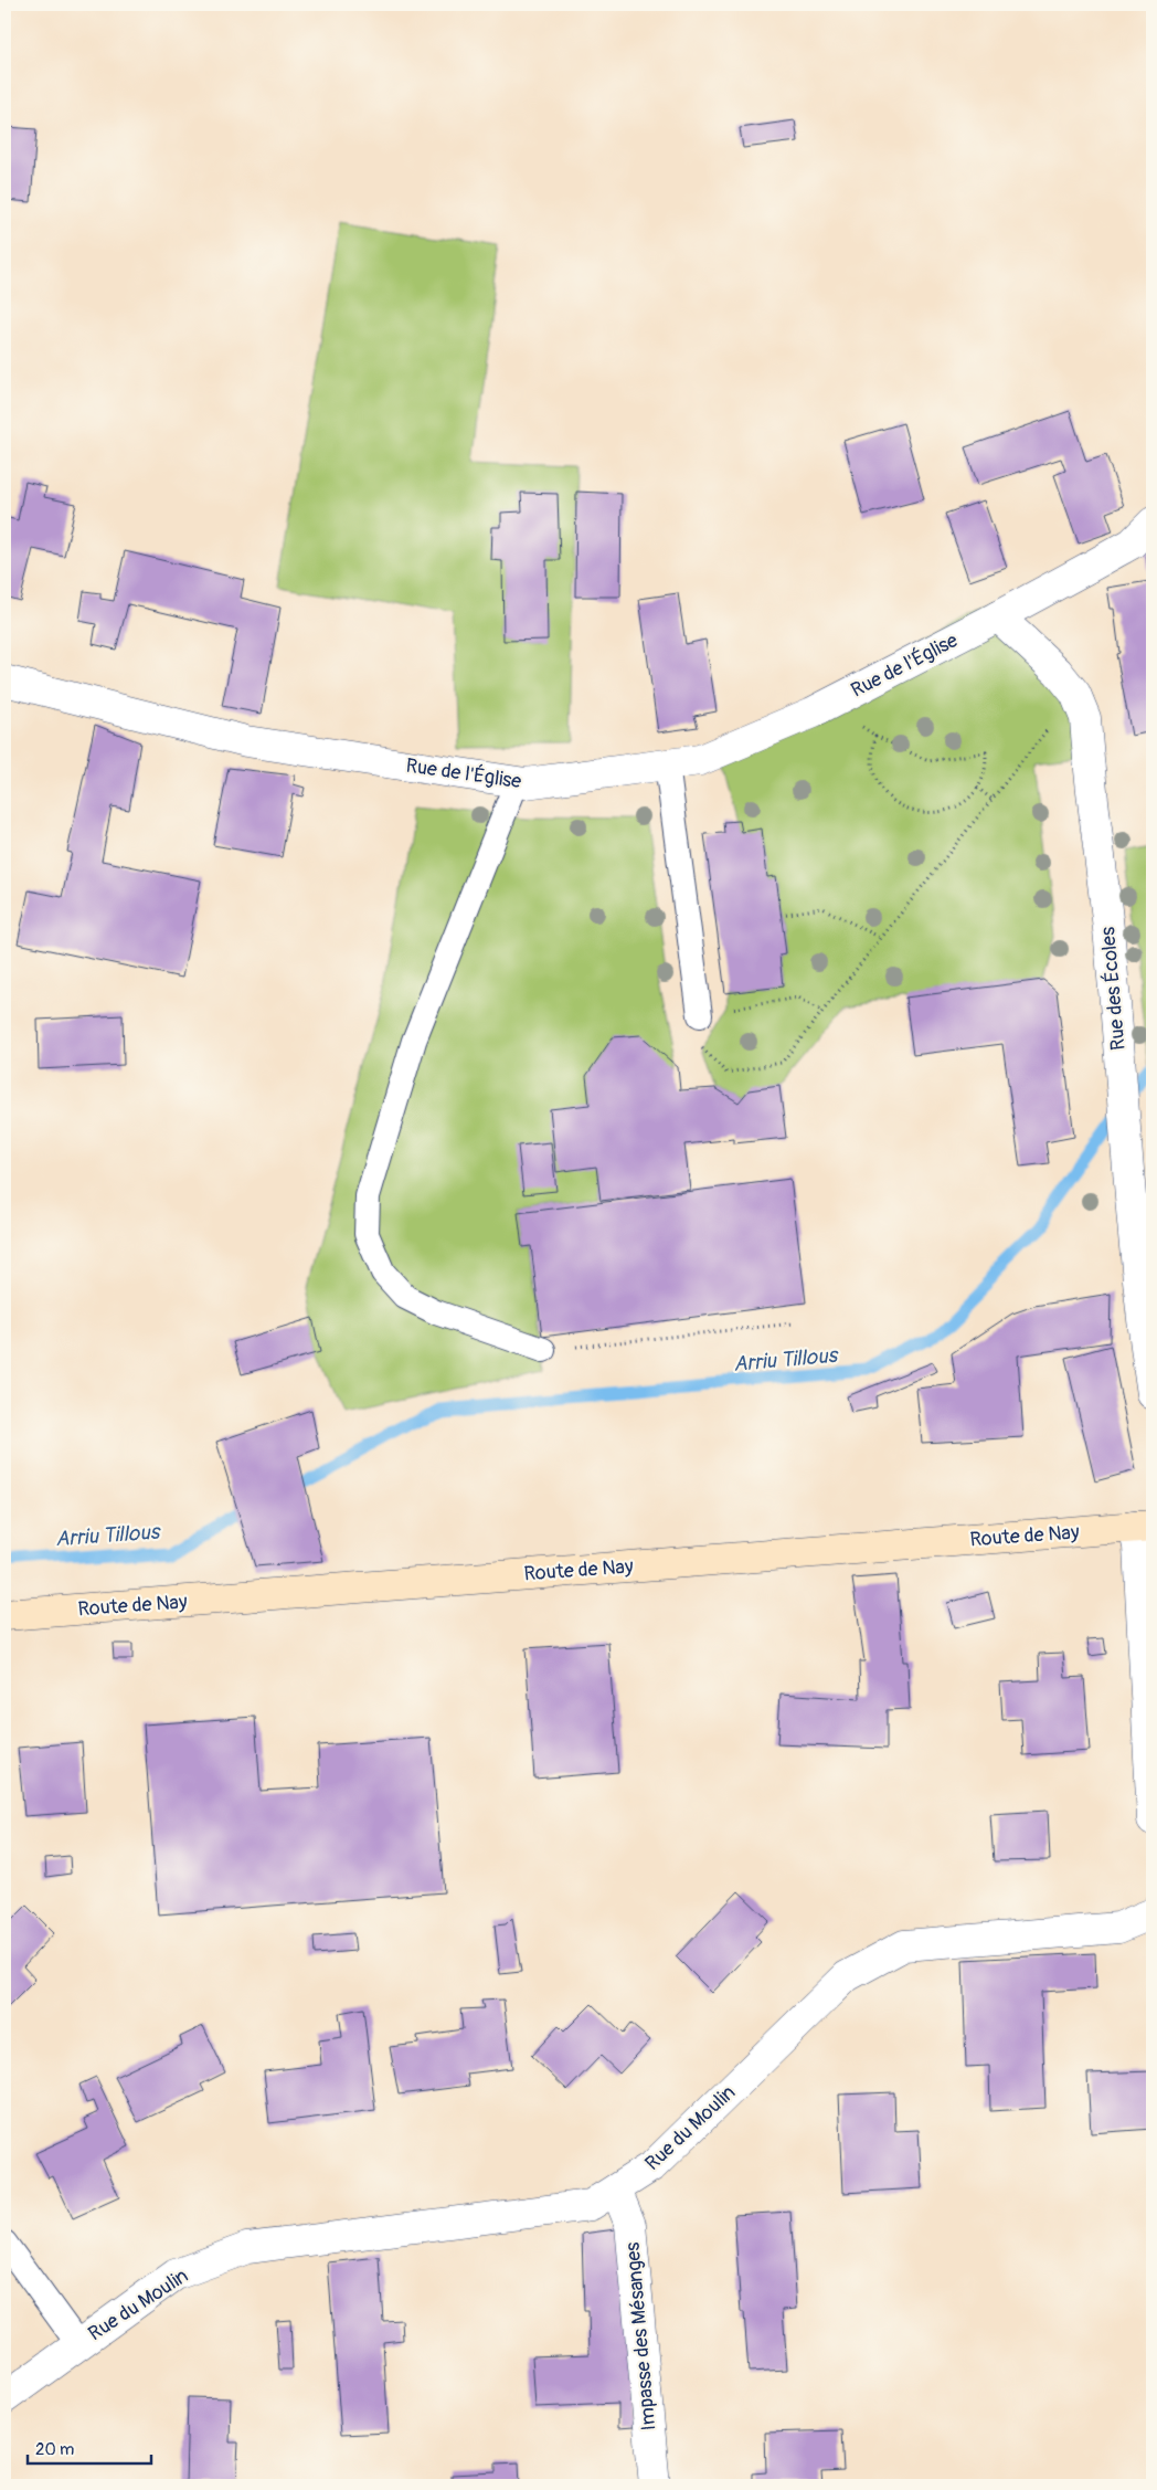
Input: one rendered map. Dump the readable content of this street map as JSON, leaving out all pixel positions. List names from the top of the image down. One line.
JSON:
{"streets":{"main road":["Route de Nay"],"street":["Rue de l'Église","Rue des Écoles","Rue du Moulin","Impasse des Mésanges"]},"crossings":[["Rue de l'Église","Rue des Écoles"],["Rue du Moulin","Impasse des Mésanges"]],"water":["Arriu Tillous"],"scale_bar":"20 m"}
